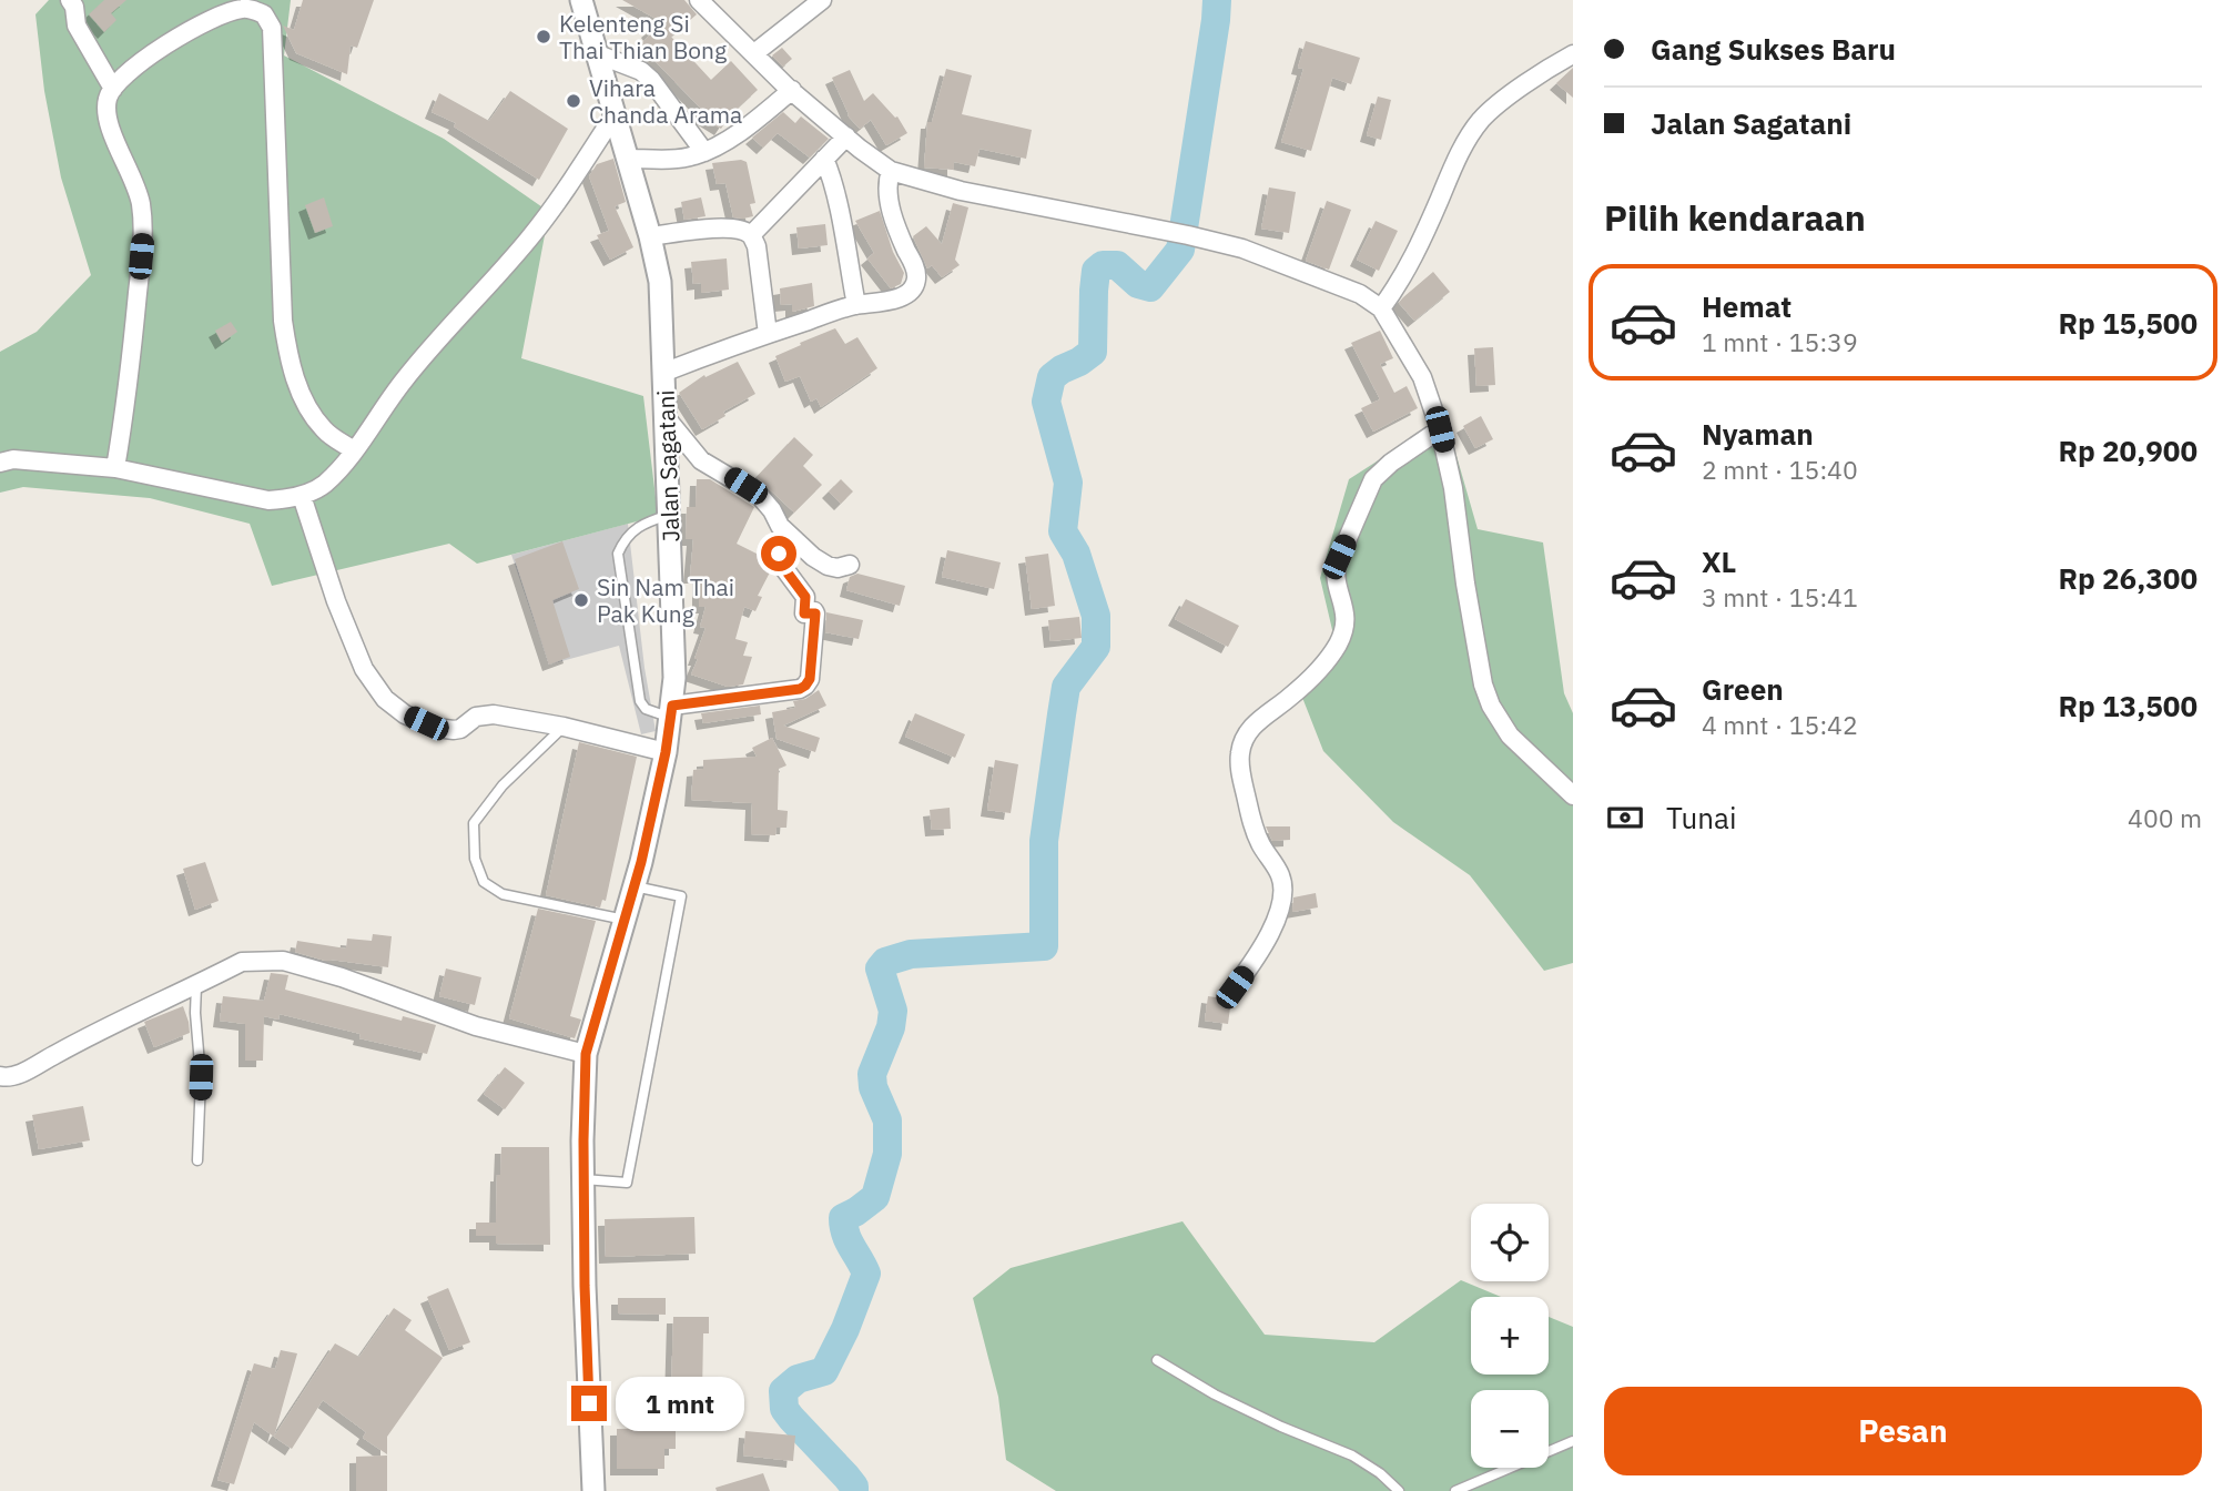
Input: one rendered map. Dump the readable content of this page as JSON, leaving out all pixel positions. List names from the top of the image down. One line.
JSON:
{"streets":{"street":["Jalan Sagatani"]},"places":["Kelenteng Si Thai Thian Bong","Vihara Chanda Arama","Sin Nam Thai Pak Kung"],"page":{"banner":["Gang Sukses Baru","Jalan Sagatani"],"heading":"Pilih kendaraan","list":[{"name":"Hemat","note":"1 mnt · 15:39","value":"Rp 15,500"},{"name":"Nyaman","note":"2 mnt · 15:40","value":"Rp 20,900"},{"name":"XL","note":"3 mnt · 15:41","value":"Rp 26,300"},{"name":"Green","note":"4 mnt · 15:42","value":"Rp 13,500"}],"pay":["Tunai","400 m"],"map_buttons":["+","−"],"buttons":"Pesan","bubble":"1 mnt"}}
